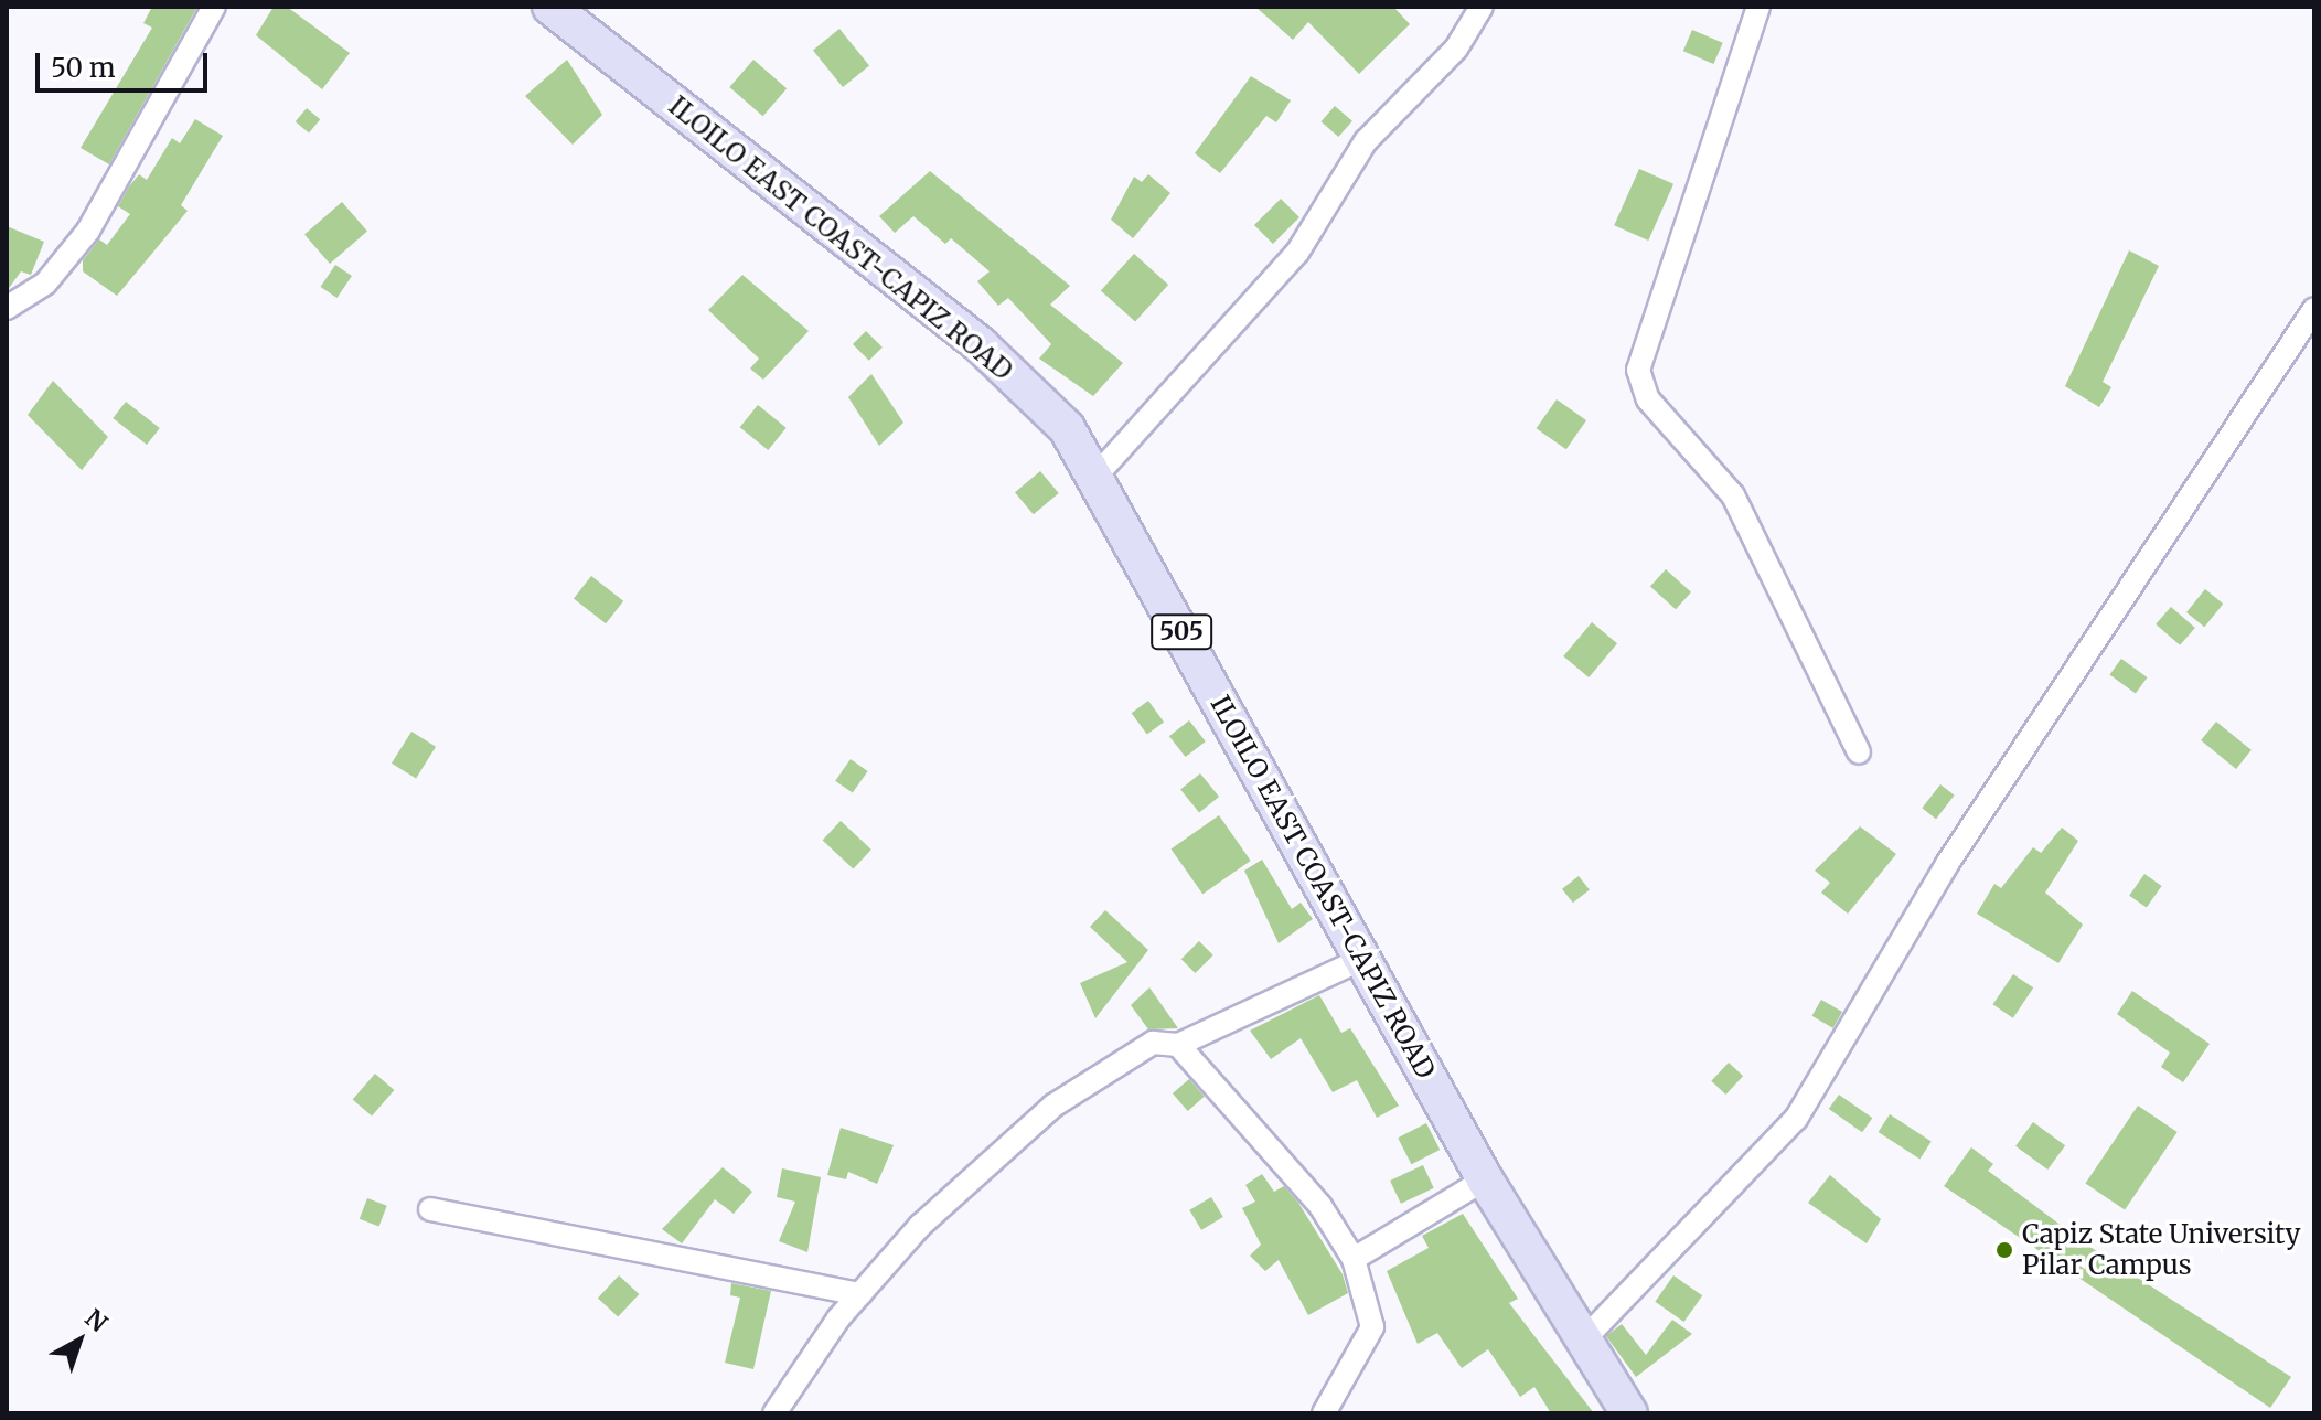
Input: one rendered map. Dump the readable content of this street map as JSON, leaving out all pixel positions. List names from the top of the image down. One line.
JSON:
{"streets":{"main road":["ILOILO EAST COAST-CAPIZ ROAD","505"]},"places":["Capiz State University Pilar Campus"],"scale_bar":"50 m","north":"top right"}
